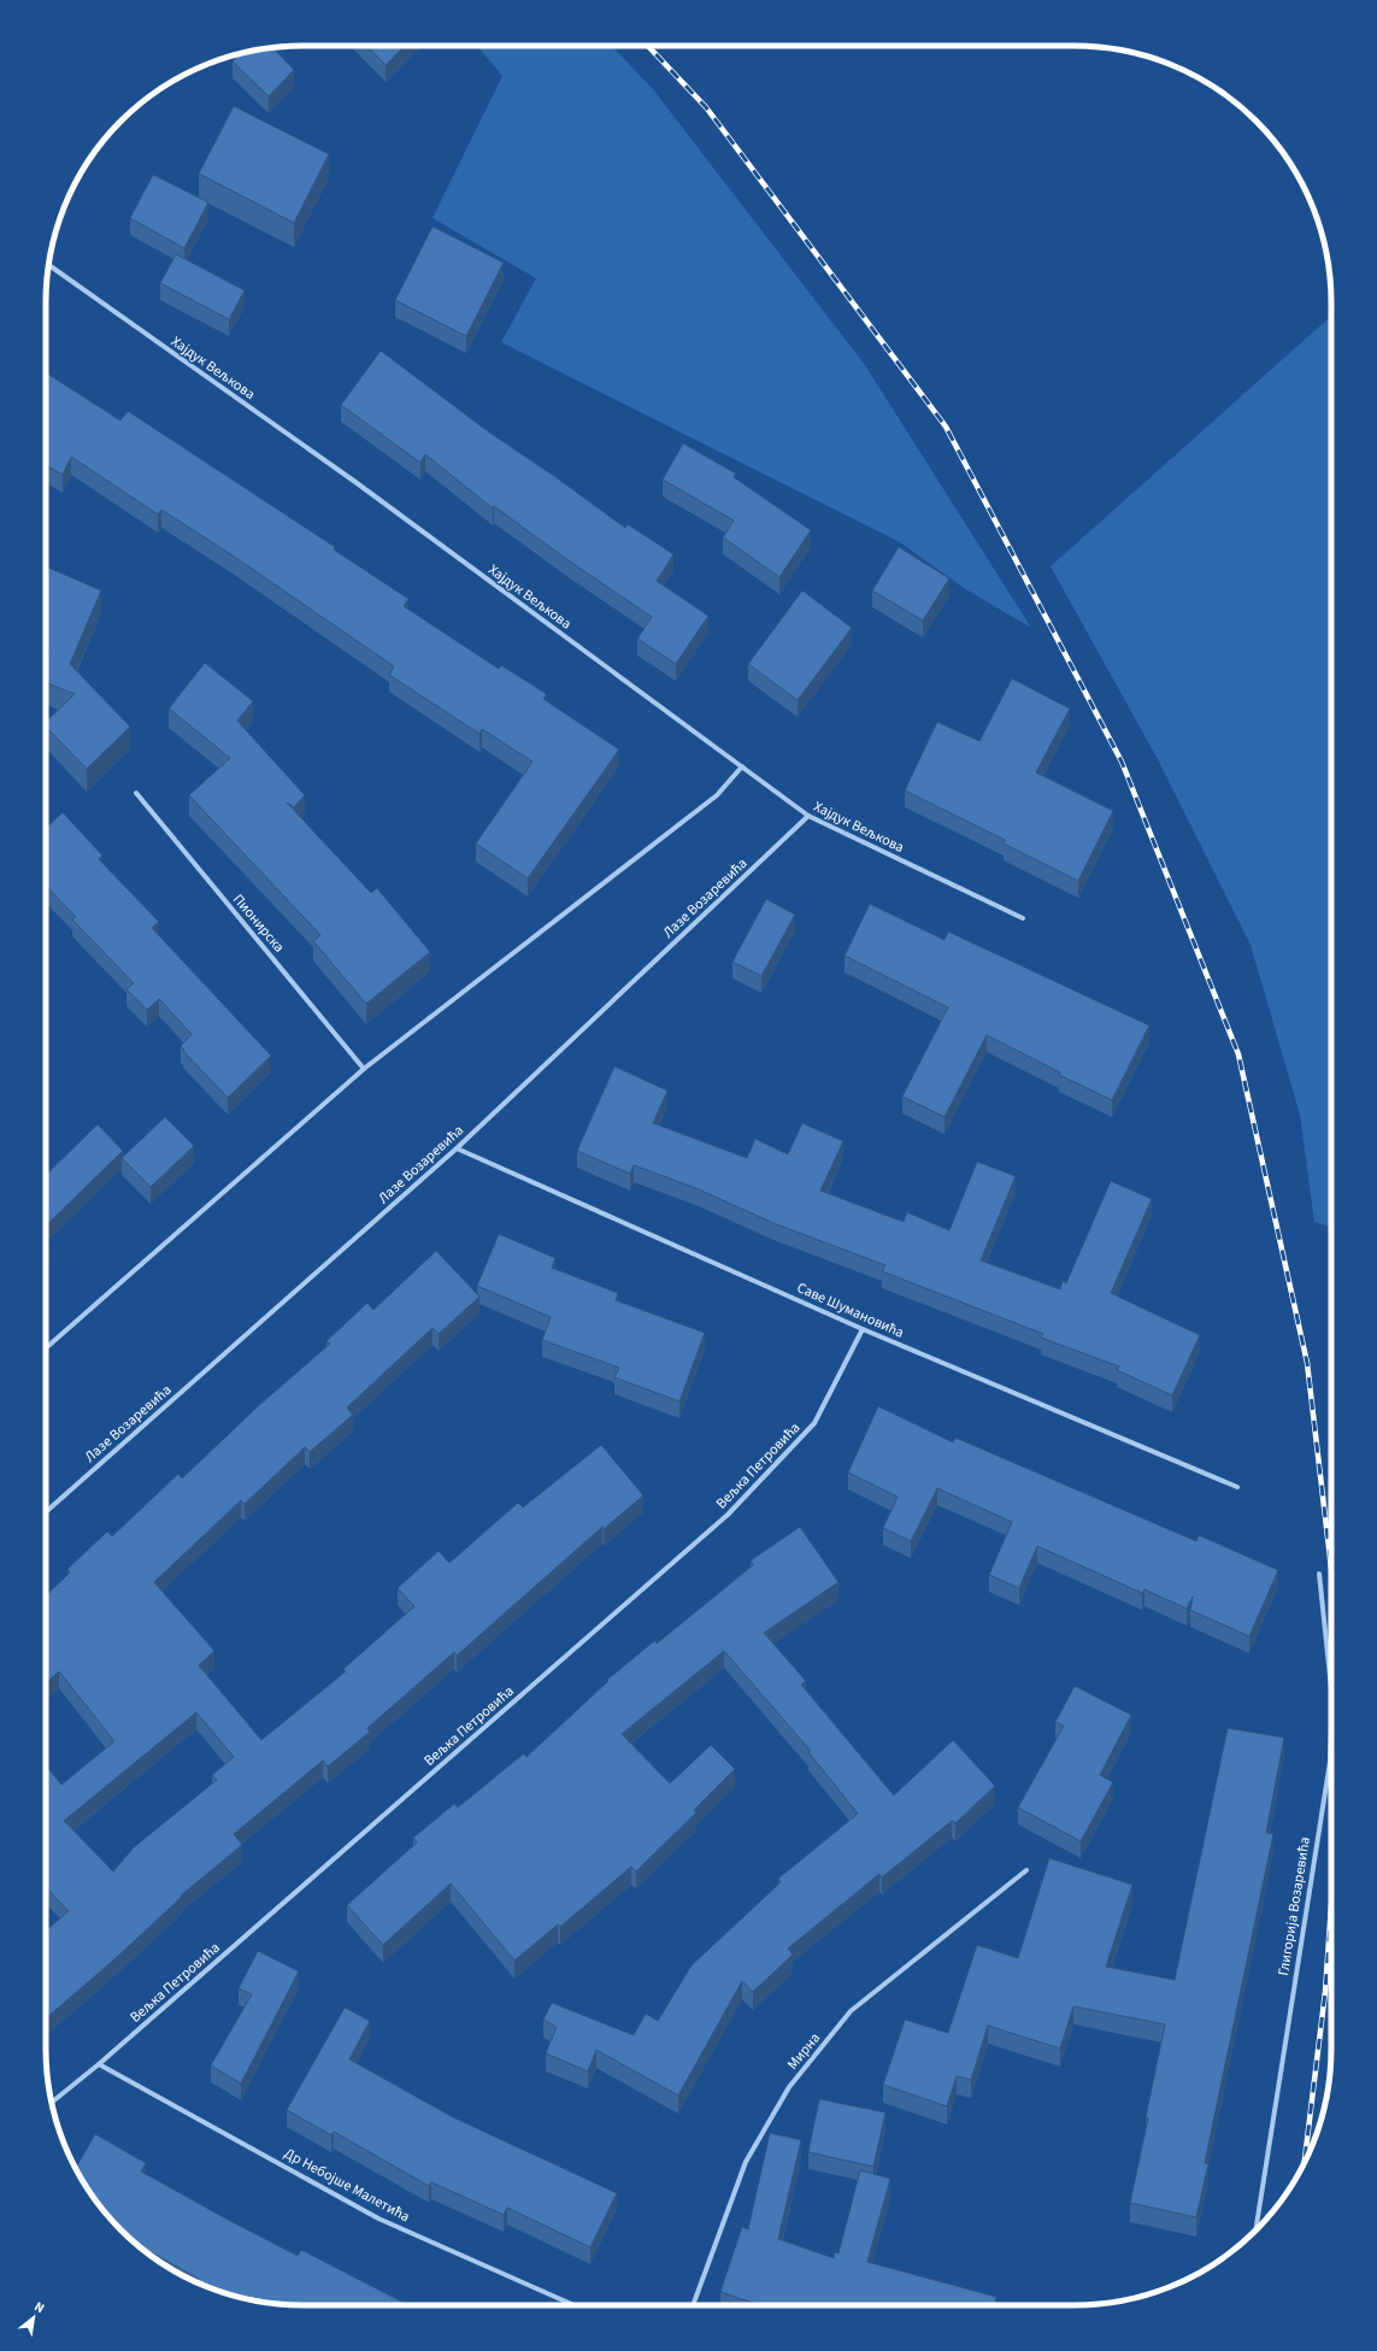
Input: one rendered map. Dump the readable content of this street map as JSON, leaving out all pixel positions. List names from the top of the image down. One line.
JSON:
{"streets":{"street":["Хајдук Вељкова","Лазе Возаревића","Пионирска","Саве Шумановића","Вељка Петровића","Глигорија Возаревића","Мирна","Др Небојше Малетића"]},"crossings":[["Хајдук Вељкова","Лазе Возаревића"],["Лазе Возаревића","Саве Шумановића"],["Саве Шумановића","Вељка Петровића"],["Вељка Петровића","Др Небојше Малетића"]],"north":"top right"}
